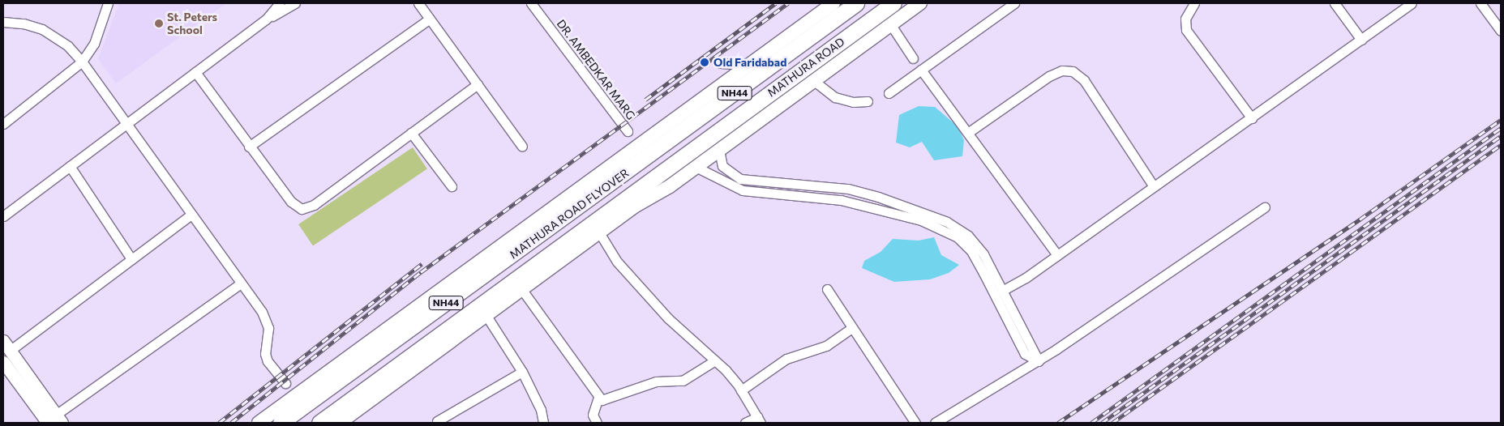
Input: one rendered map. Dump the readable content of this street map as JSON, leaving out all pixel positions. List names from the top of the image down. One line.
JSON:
{"streets":{"highway":["MATHURA ROAD","NH44","MATHURA ROAD FLYOVER"],"street":["DR. AMBEDKAR MARG"]},"crossings":[["MATHURA ROAD","MATHURA ROAD FLYOVER"]],"places":["St. Peters School","Old Faridabad"]}
